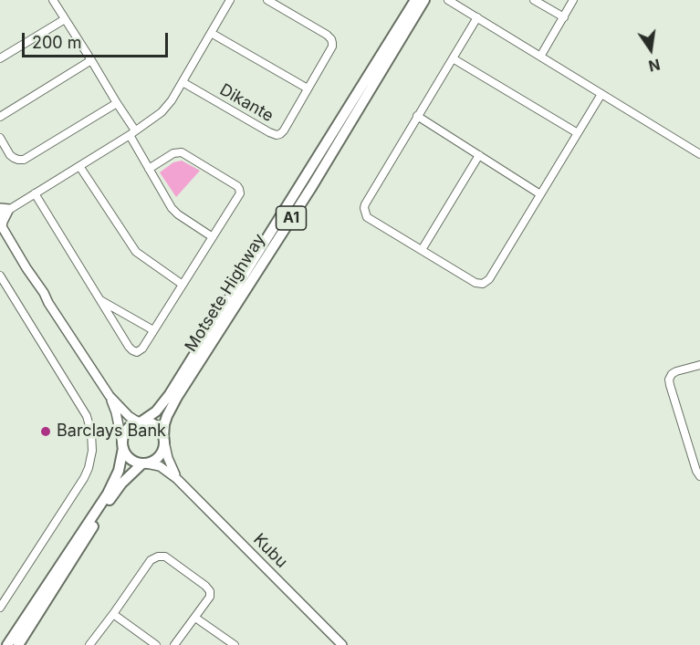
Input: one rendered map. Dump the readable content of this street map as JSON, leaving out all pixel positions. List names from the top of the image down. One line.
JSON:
{"streets":{"highway":["A1","Motsete Highway"],"main road":["Kubu"],"street":["Dikante"]},"crossings":[["A1","Motsete Highway"],["A1","Kubu"],["Motsete Highway","Kubu"]],"places":["Barclays Bank"],"scale_bar":"200 m","north":"bottom"}
